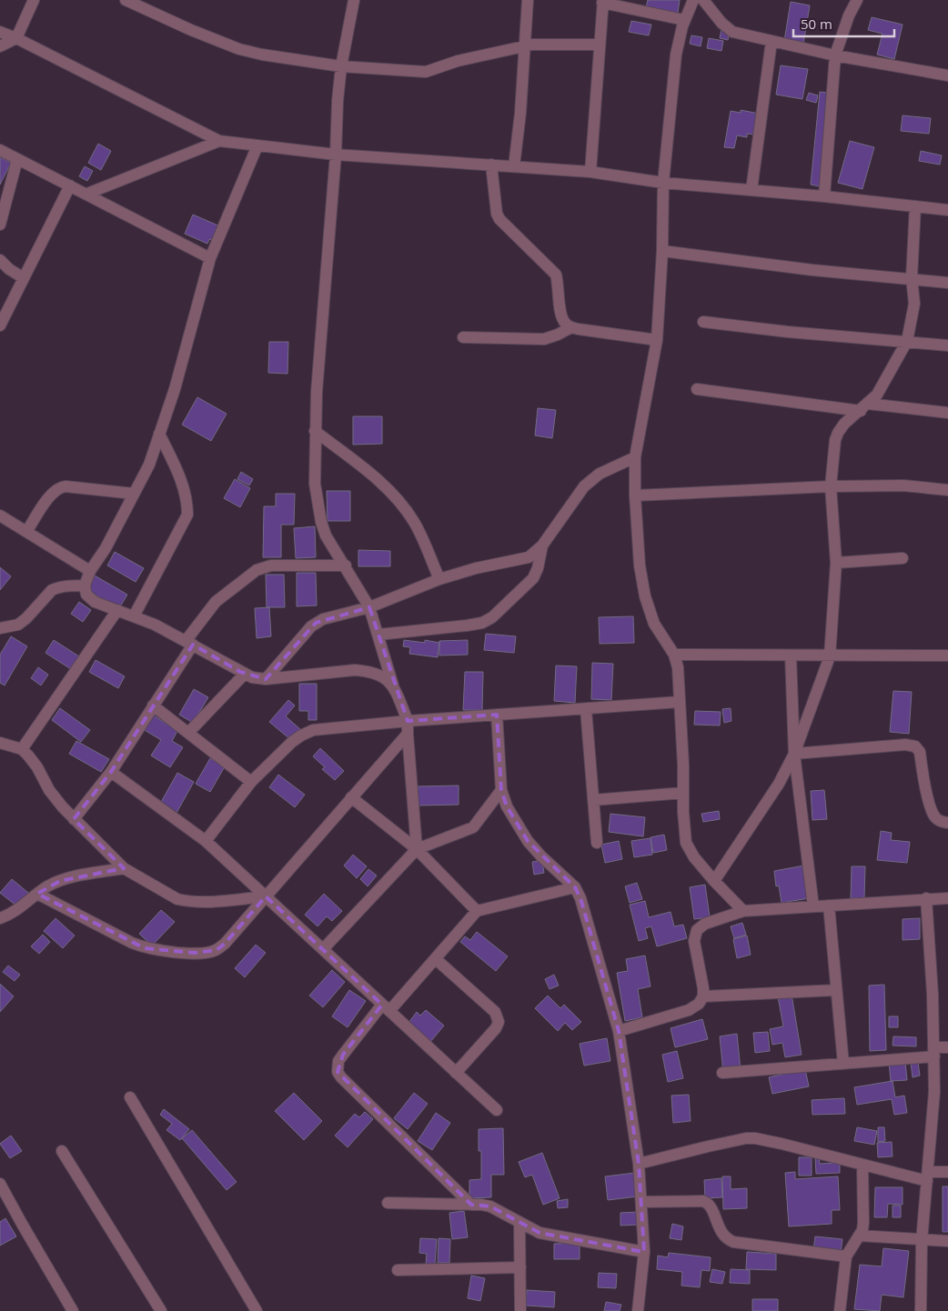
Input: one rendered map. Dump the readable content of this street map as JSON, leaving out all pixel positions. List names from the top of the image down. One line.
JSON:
{"scale_bar":"50 m"}
